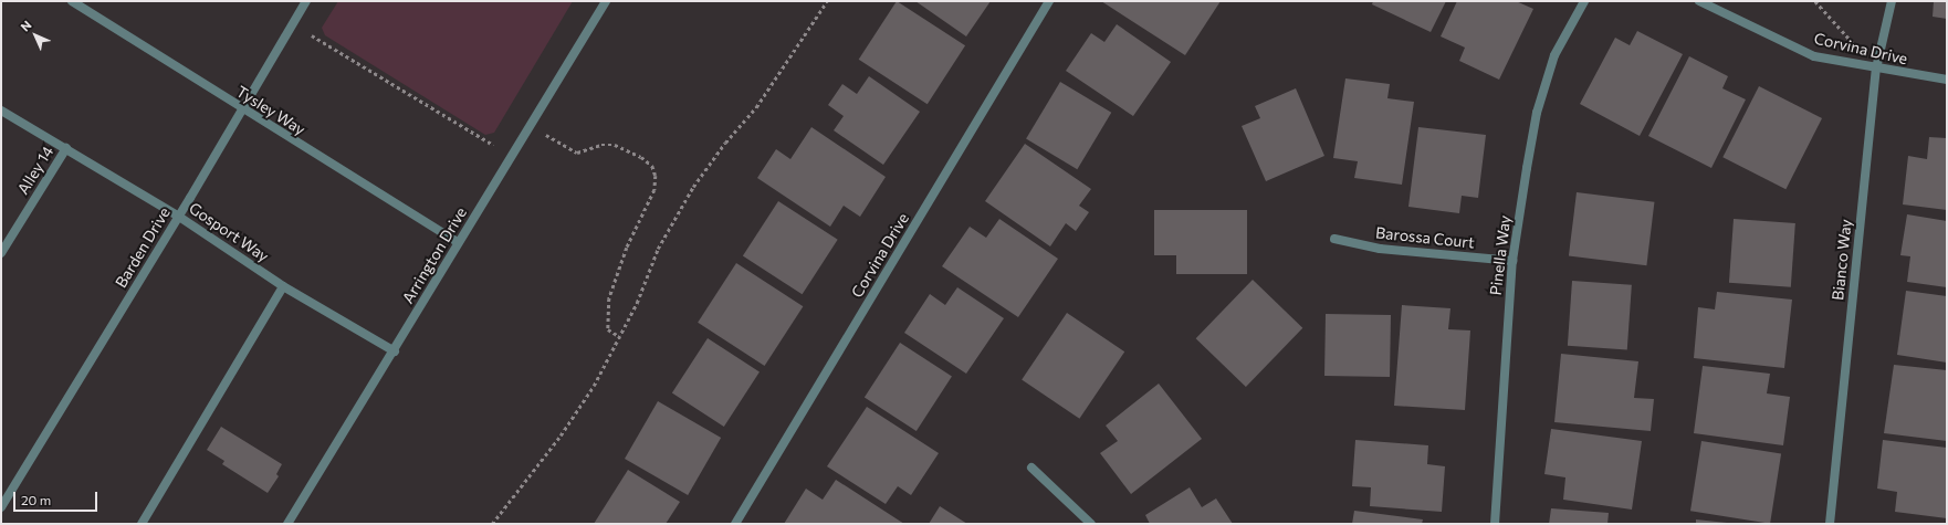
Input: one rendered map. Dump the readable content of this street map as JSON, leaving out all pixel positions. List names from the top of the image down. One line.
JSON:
{"streets":{"street":["Corvina Drive","Tysley Way","Alley 14","Gosport Way","Barossa Court","Barden Drive","Arrington Drive","Pinella Way","Bianco Way"]},"crossings":[["Corvina Drive","Bianco Way"],["Tysley Way","Barden Drive"],["Tysley Way","Arrington Drive"],["Alley 14","Gosport Way"],["Gosport Way","Barden Drive"],["Gosport Way","Arrington Drive"],["Barossa Court","Pinella Way"]],"scale_bar":"20 m","north":"top left"}
